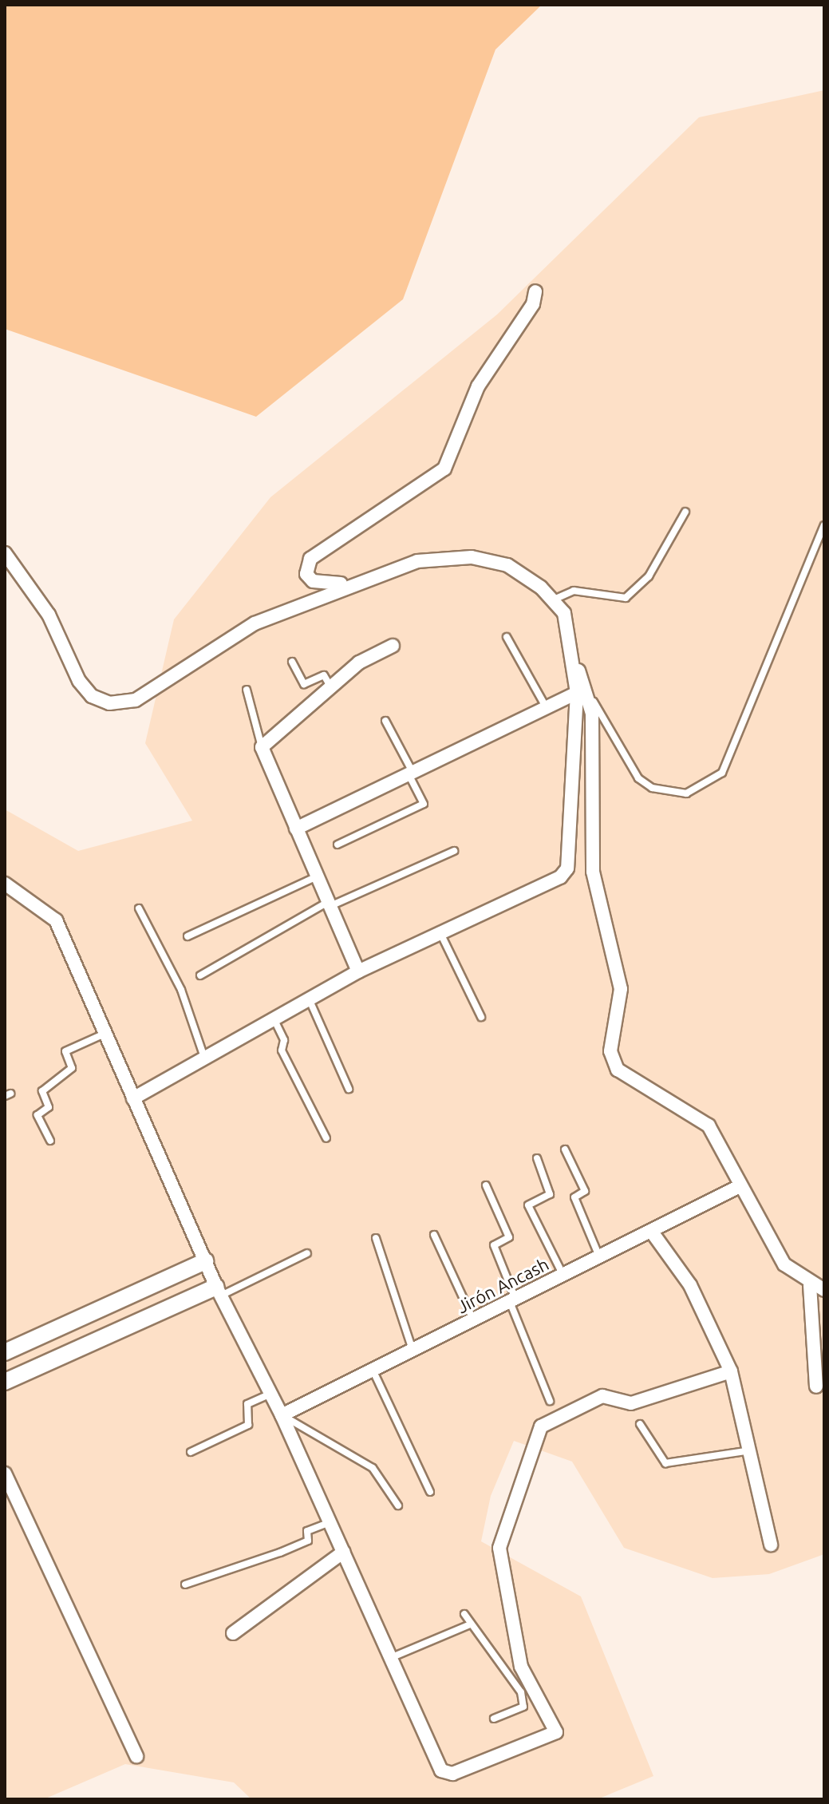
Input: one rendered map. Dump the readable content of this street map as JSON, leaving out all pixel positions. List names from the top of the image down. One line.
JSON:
{"streets":{"street":["Jirón Ancash"]}}
